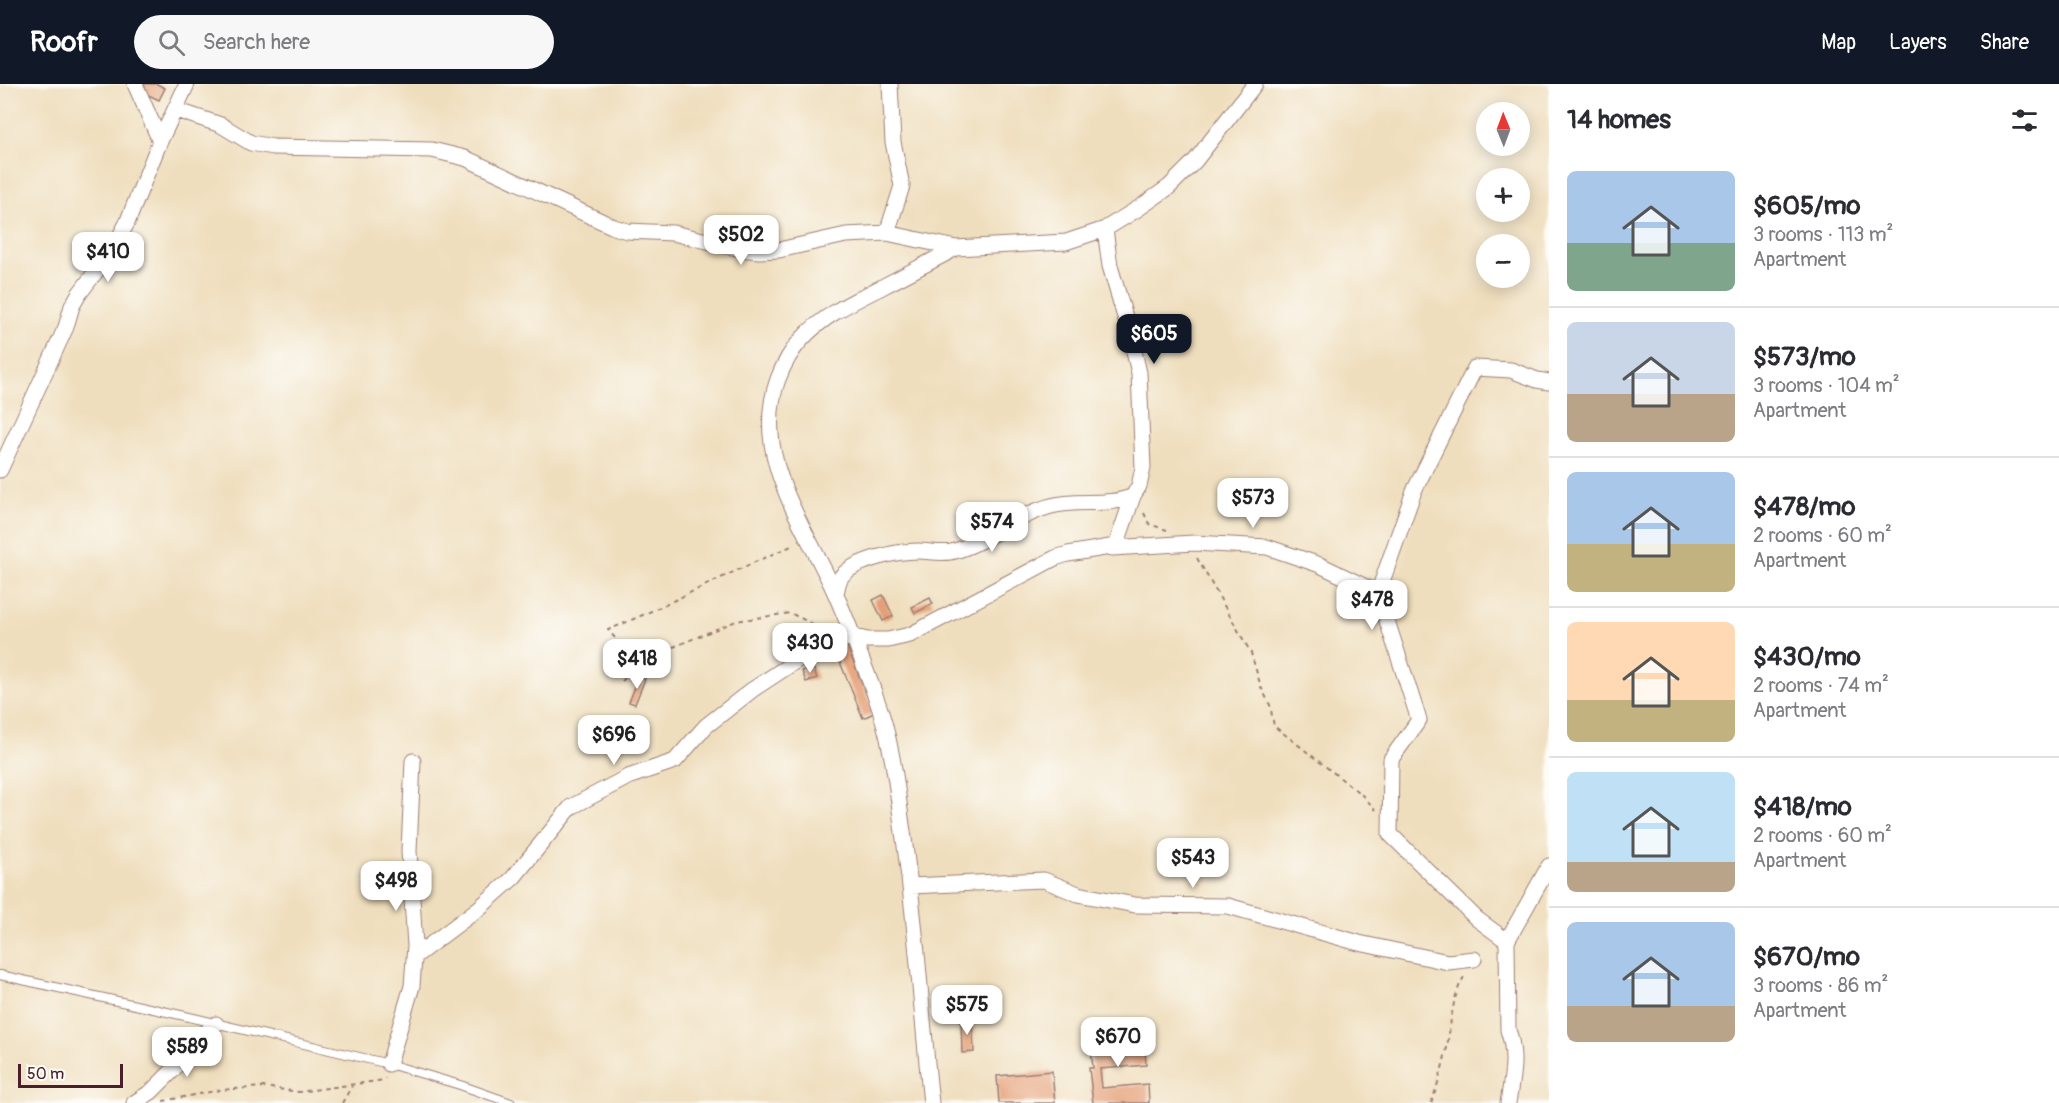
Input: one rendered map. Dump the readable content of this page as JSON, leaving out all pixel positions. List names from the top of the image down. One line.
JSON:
{"scale_bar":"50 m","north":"top","page":{"header":"Roofr","search":"Search here","nav":["Map","Layers","Share"],"heading":"14 homes","map_buttons":["+","−"],"list":[{"name":"$605/mo","note":"3 rooms · 113 m² · Apartment"},{"name":"$573/mo","note":"3 rooms · 104 m² · Apartment"},{"name":"$478/mo","note":"2 rooms · 60 m² · Apartment"},{"name":"$430/mo","note":"2 rooms · 74 m² · Apartment"},{"name":"$418/mo","note":"2 rooms · 60 m² · Apartment"},{"name":"$670/mo","note":"3 rooms · 86 m² · Apartment"}],"price":["$502","$410","$605","$573","$574","$478","$430","$418","$696","$543","$498","$575","$670","$589"],"scale":"50 m"}}
